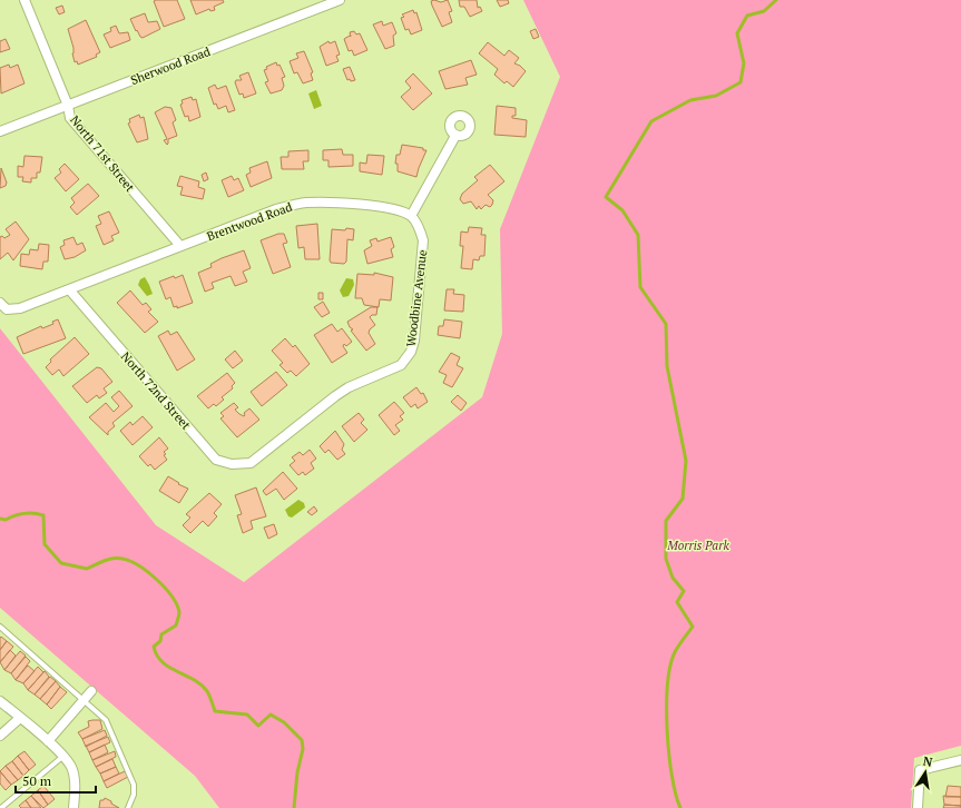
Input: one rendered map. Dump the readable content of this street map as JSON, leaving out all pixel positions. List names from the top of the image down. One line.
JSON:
{"streets":{"street":["Sherwood Road","North 71st Street","Brentwood Road","Woodbine Avenue","North 72nd Street"]},"crossings":[["Sherwood Road","North 71st Street"],["North 71st Street","Brentwood Road"],["Brentwood Road","Woodbine Avenue"],["Brentwood Road","North 72nd Street"],["Woodbine Avenue","North 72nd Street"]],"parks":["Morris Park"],"scale_bar":"50 m","north":"top"}
